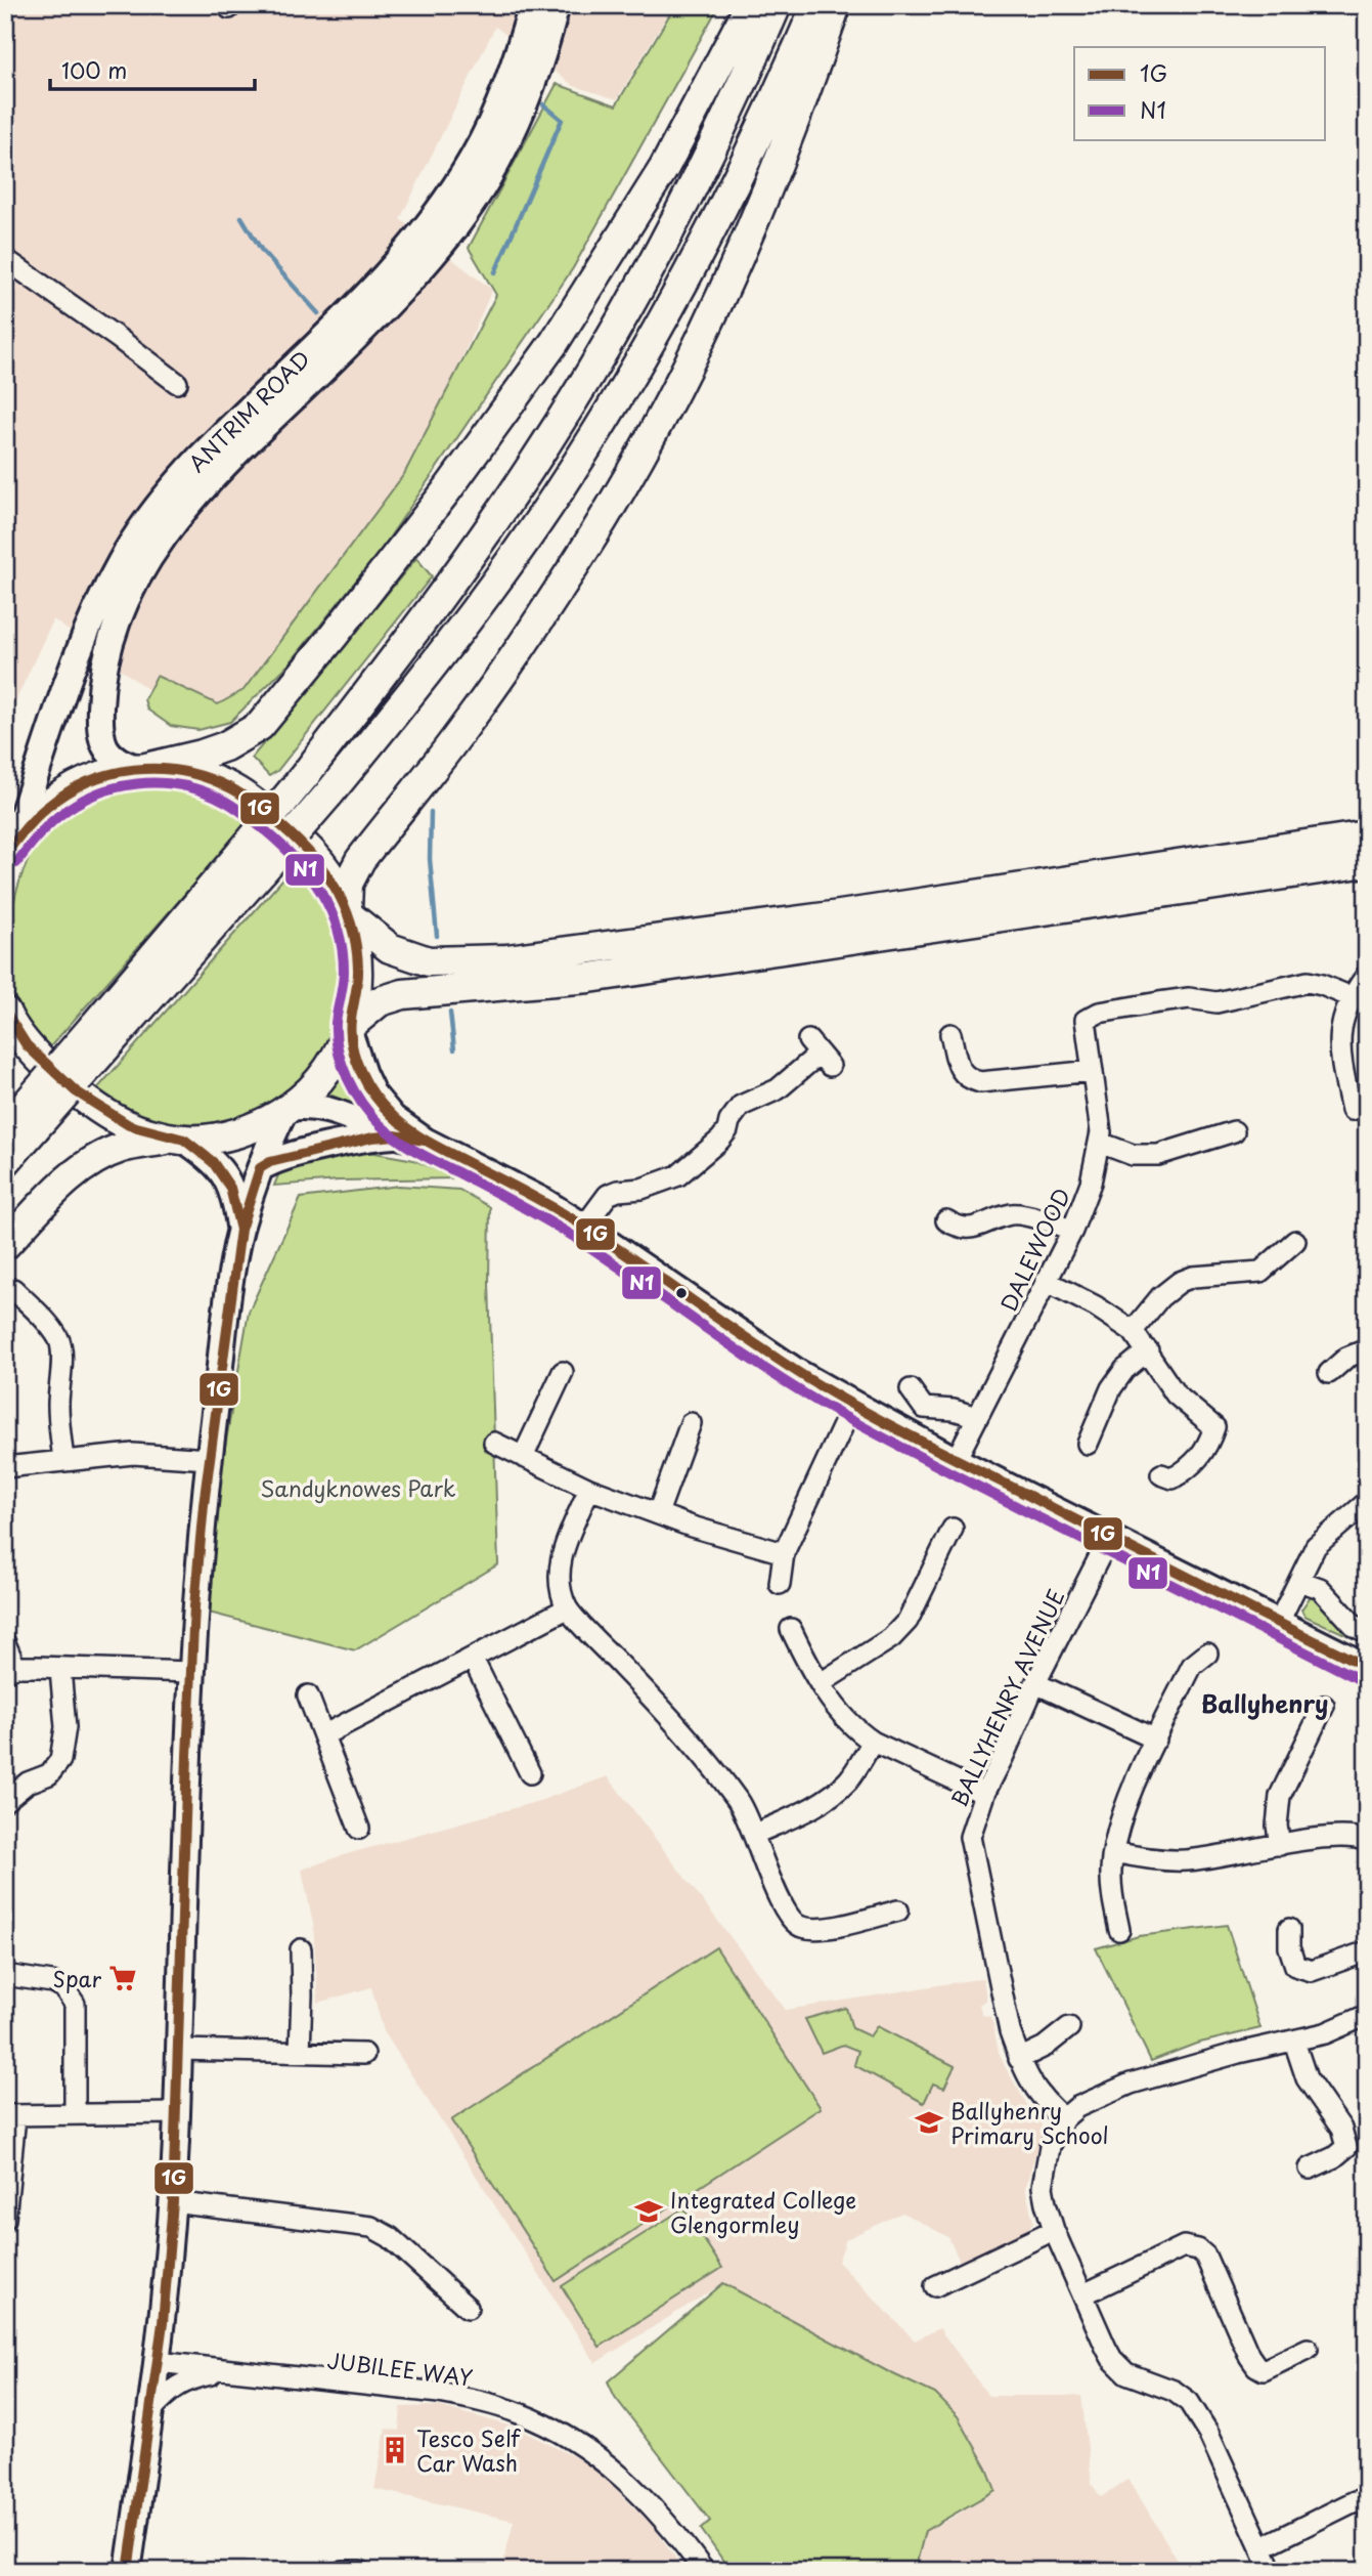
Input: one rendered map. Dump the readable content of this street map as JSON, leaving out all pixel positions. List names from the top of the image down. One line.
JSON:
{"streets":{"main road":["ANTRIM ROAD"],"street":["DALEWOOD","BALLYHENRY AVENUE","JUBILEE WAY"]},"districts":["Ballyhenry"],"parks":["Sandyknowes Park"],"places":{"supermarket":["Spar"],"school or university":["Ballyhenry Primary School","Integrated College Glengormley"],"building":["Tesco Self Car Wash"]},"lines":["transit line 1G","transit line N1"],"legend":["1G","N1"],"scale_bar":"100 m"}
